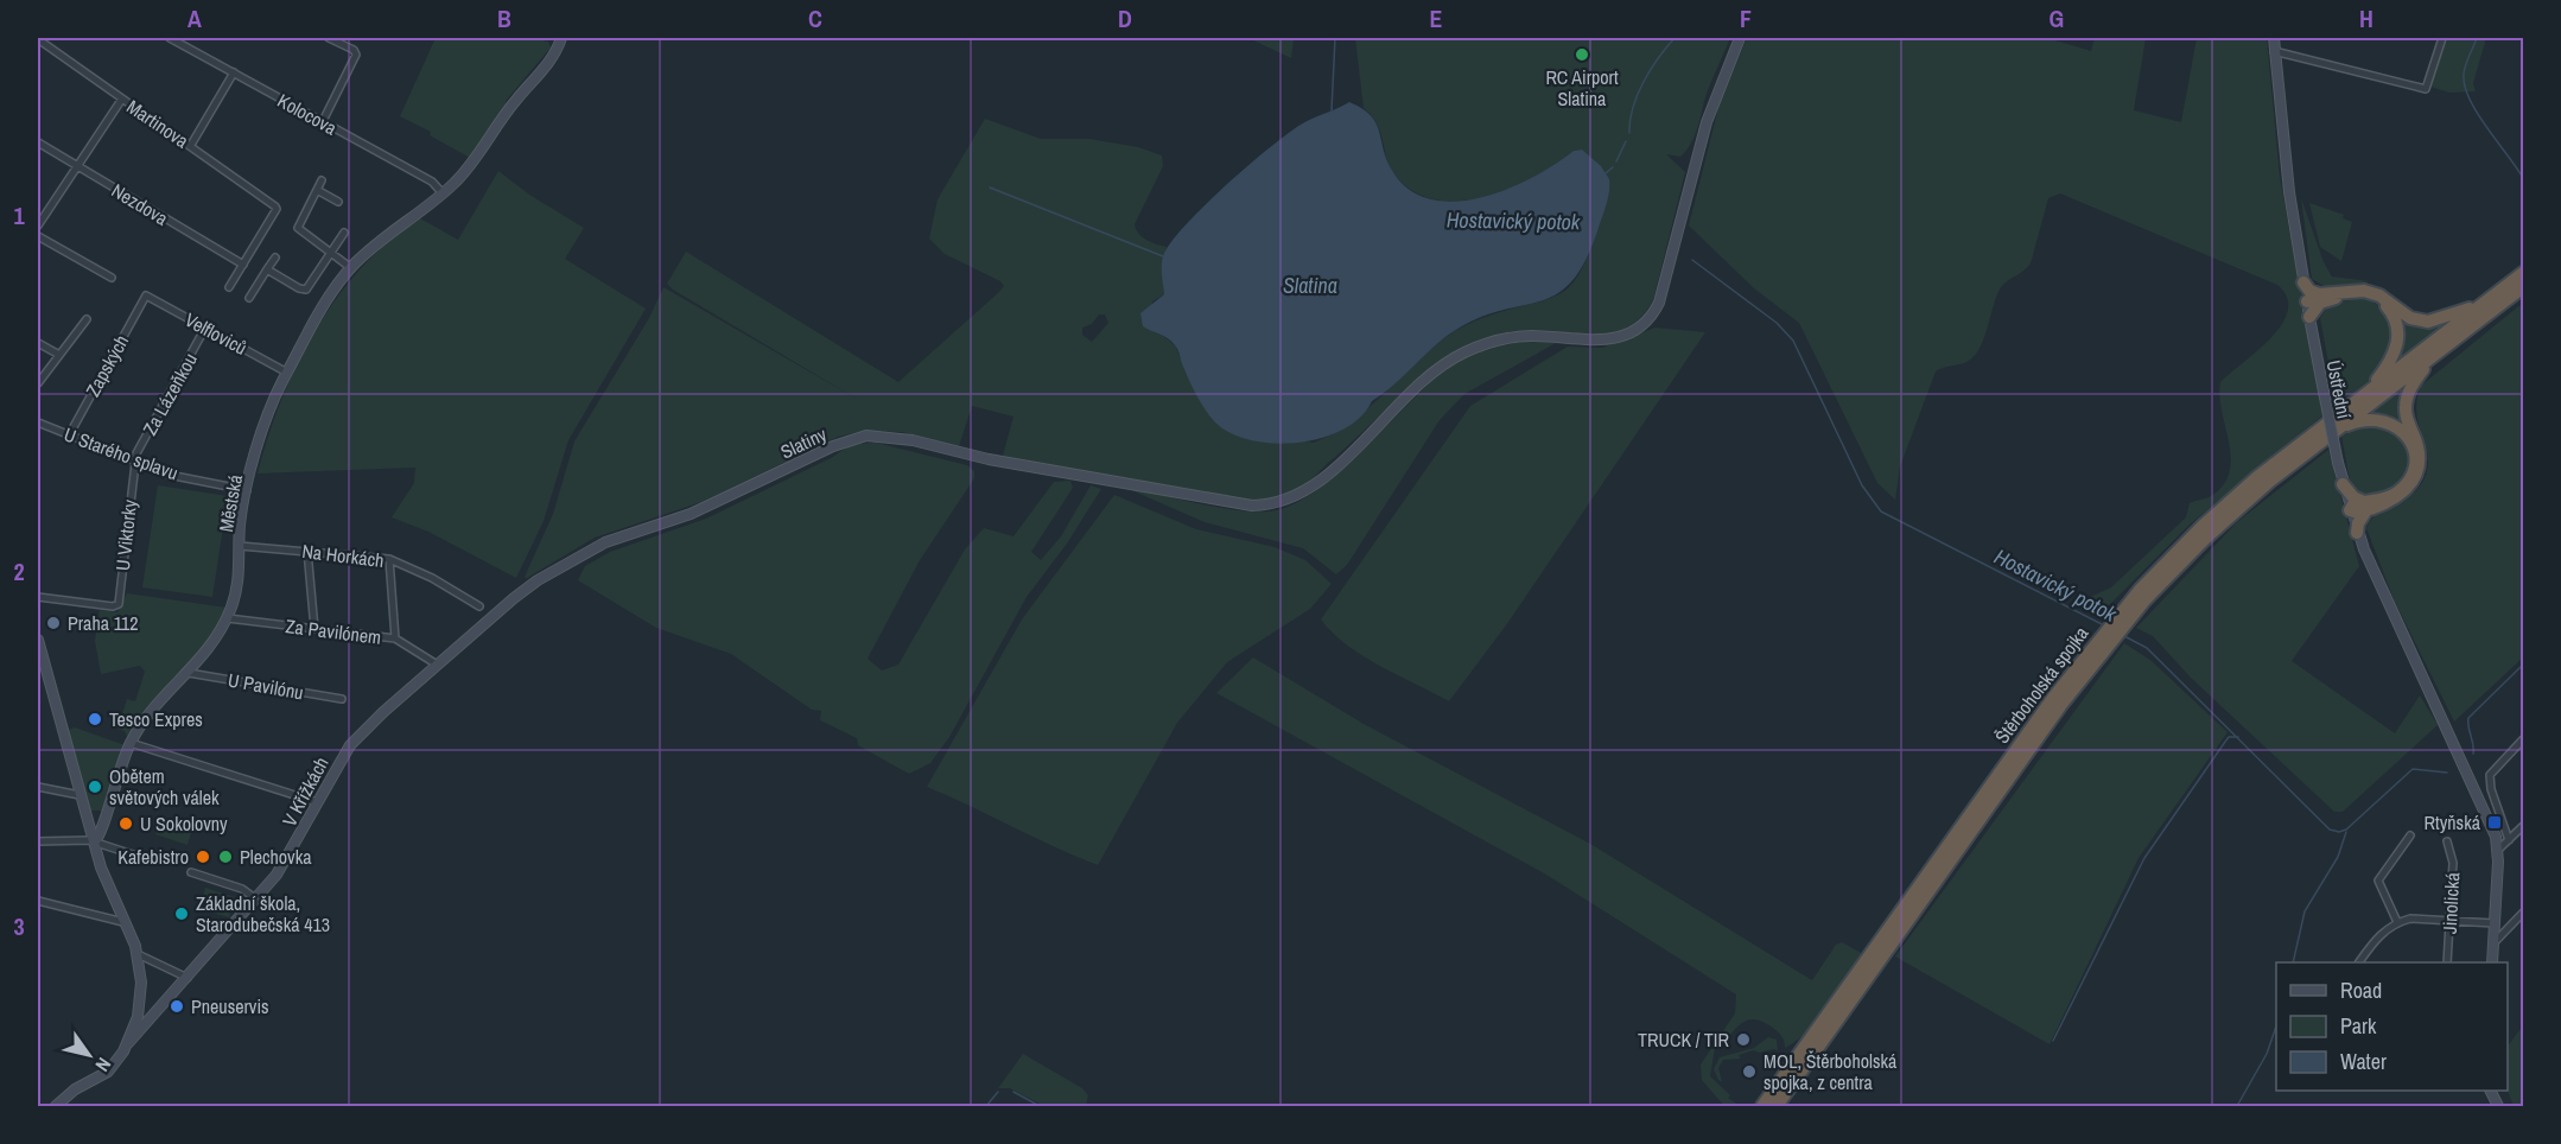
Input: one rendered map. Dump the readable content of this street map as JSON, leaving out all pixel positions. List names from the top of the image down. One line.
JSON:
{"streets":{"highway":["Štěrboholská spojka"],"street":["Kolocova","Martinova","Nezdova","Velfloviců","Zapských","Ústřední","Za Lázeňkou","Slatiny","U Starého splavu","Městská","U Viktorky","Na Horkách","Za Pavilónem","U Pavilónu","V Křížkách","Jinolická"]},"crossings":[["Kolocova","Městská"],["Martinova","Nezdova"],["Velfloviců","Zapských"],["Velfloviců","Za Lázeňkou"],["Velfloviců","Městská"],["Zapských","U Starého splavu"],["Za Lázeňkou","U Starého splavu"],["Za Lázeňkou","U Viktorky"],["Slatiny","V Křížkách"],["U Starého splavu","Městská"],["U Starého splavu","U Viktorky"],["Městská","Na Horkách"],["Městská","Za Pavilónem"],["Městská","U Pavilónu"]],"water":["Hostavický potok","Slatina"],"places":{"other":["RC Airport Slatina","Praha 112","Tesco Expres","Obětem světových válek","U Sokolovny","Kafebistro","Plechovka","Základní škola, Starodubečská 413","Pneuservis","TRUCK / TIR","MOL, Štěrboholská spojka, z centra"],"transit":["Rtyňská"]},"legend":["Road","Park","Water"],"north":"bottom right","grid":{"columns":["A","B","C","D","E","F","G","H"],"rows":["1","2","3"]}}
